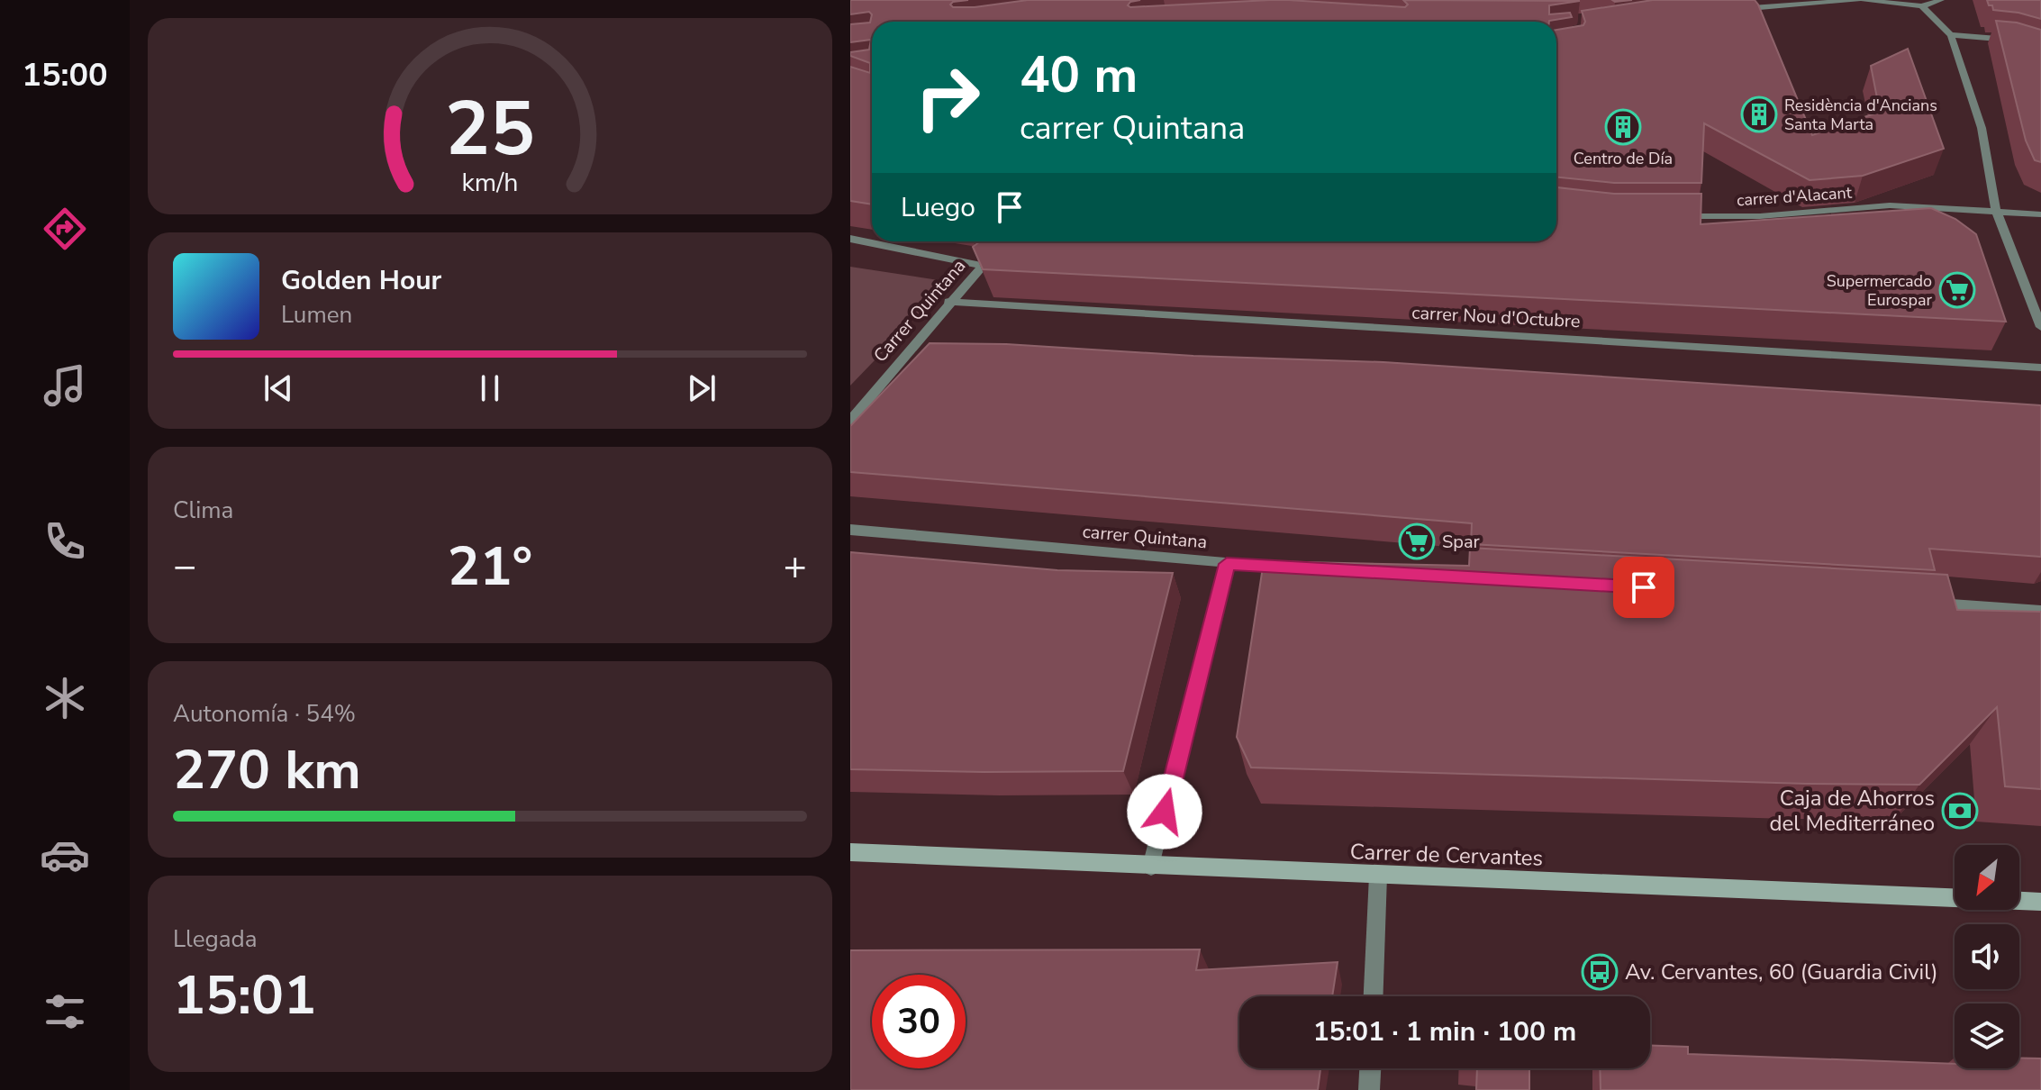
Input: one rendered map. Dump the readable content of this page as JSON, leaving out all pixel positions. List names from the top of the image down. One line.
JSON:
{"streets":{"main road":["Carrer de Cervantes"],"street":["carrer d'Alacant","Carrer Quintana","carrer Nou d'Octubre","carrer Quintana"]},"crossings":[["Carrer Quintana","carrer Nou d'Octubre"]],"places":{"building":["Residència d'Ancians Santa Marta","Centro de Día"],"supermarket":["Supermercado Eurospar","Spar"],"bank":["Caja de Ahorros del Mediterráneo"],"bus stop":["Av. Cervantes, 60 (Guardia Civil)"]},"north":"bottom left","page":{"tabs":"15:00","turn":["40 m","carrer Quintana"],"then":"Luego","song":["Golden Hour","Lumen"],"tile":["Clima",["Autonomía · 54%","270 km"],["Llegada","15:01"]],"heat":["−","21°","+"],"limit":"30","trip":"15:01 · 1 min · 100 m","gauge":["25","km/h"]}}
